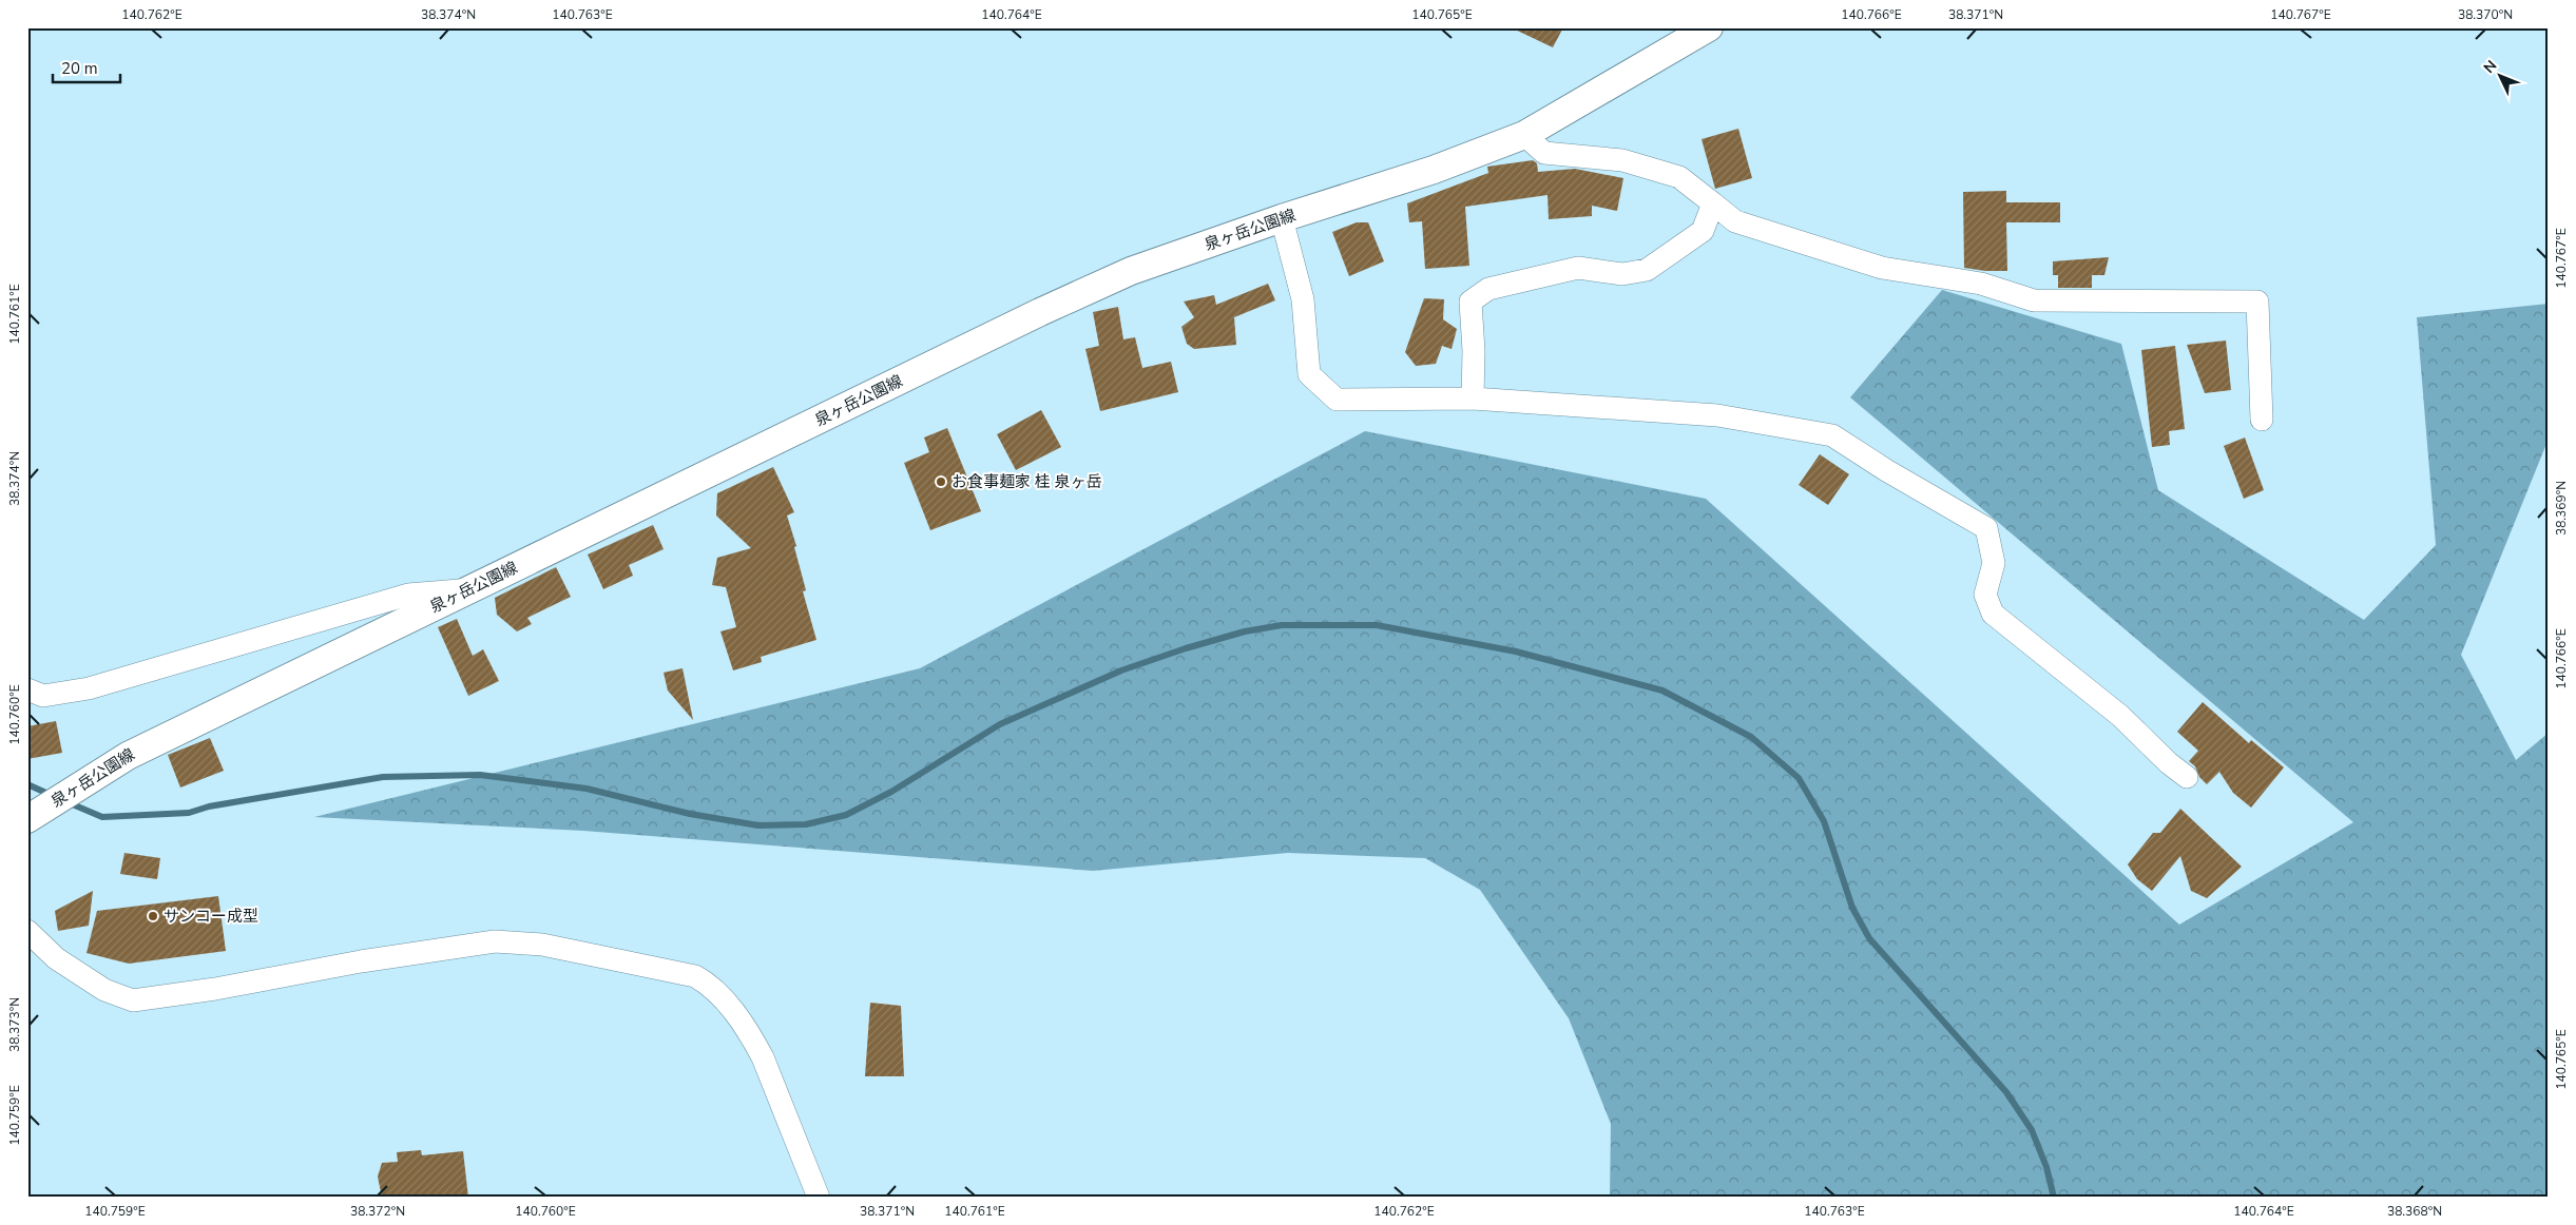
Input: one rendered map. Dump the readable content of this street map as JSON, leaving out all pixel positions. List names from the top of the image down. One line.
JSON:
{"streets":{"main road":["泉ヶ岳公園線"]},"places":["お食事麺家 桂 泉ヶ岳","サンコー成型"],"scale_bar":"20 m","north":"top left","coordinates":["140.762°E","38.374°N","140.763°E","140.764°E","140.765°E","140.766°E","38.371°N","140.767°E","38.370°N","140.761°E","38.369°N","140.760°E","38.373°N","140.759°E","38.372°N","38.368°N"]}
